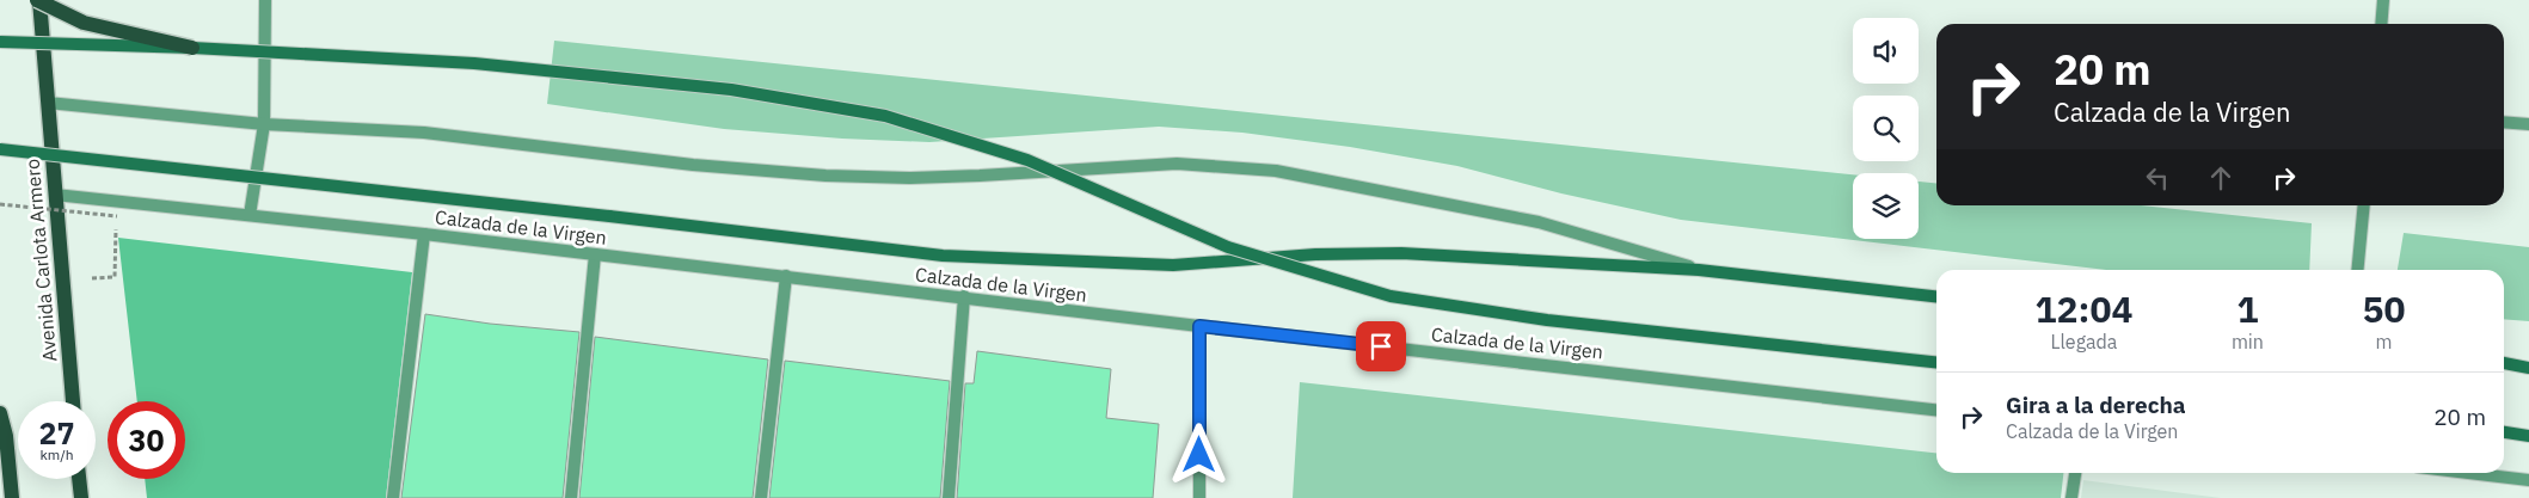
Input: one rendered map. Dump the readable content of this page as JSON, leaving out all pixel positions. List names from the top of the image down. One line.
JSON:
{"streets":{"main road":["Calzada de la Virgen","Avenida Carlota Armero"]},"crossings":[["Calzada de la Virgen","Avenida Carlota Armero"]],"page":{"turn":["20 m","Calzada de la Virgen"],"eta":["12:04","Llegada","1","min","50","m"],"list":[{"name":"Gira a la derecha","note":"Calzada de la Virgen","value":"20 m"}],"speed":"27 km/h","limit":"30"}}
